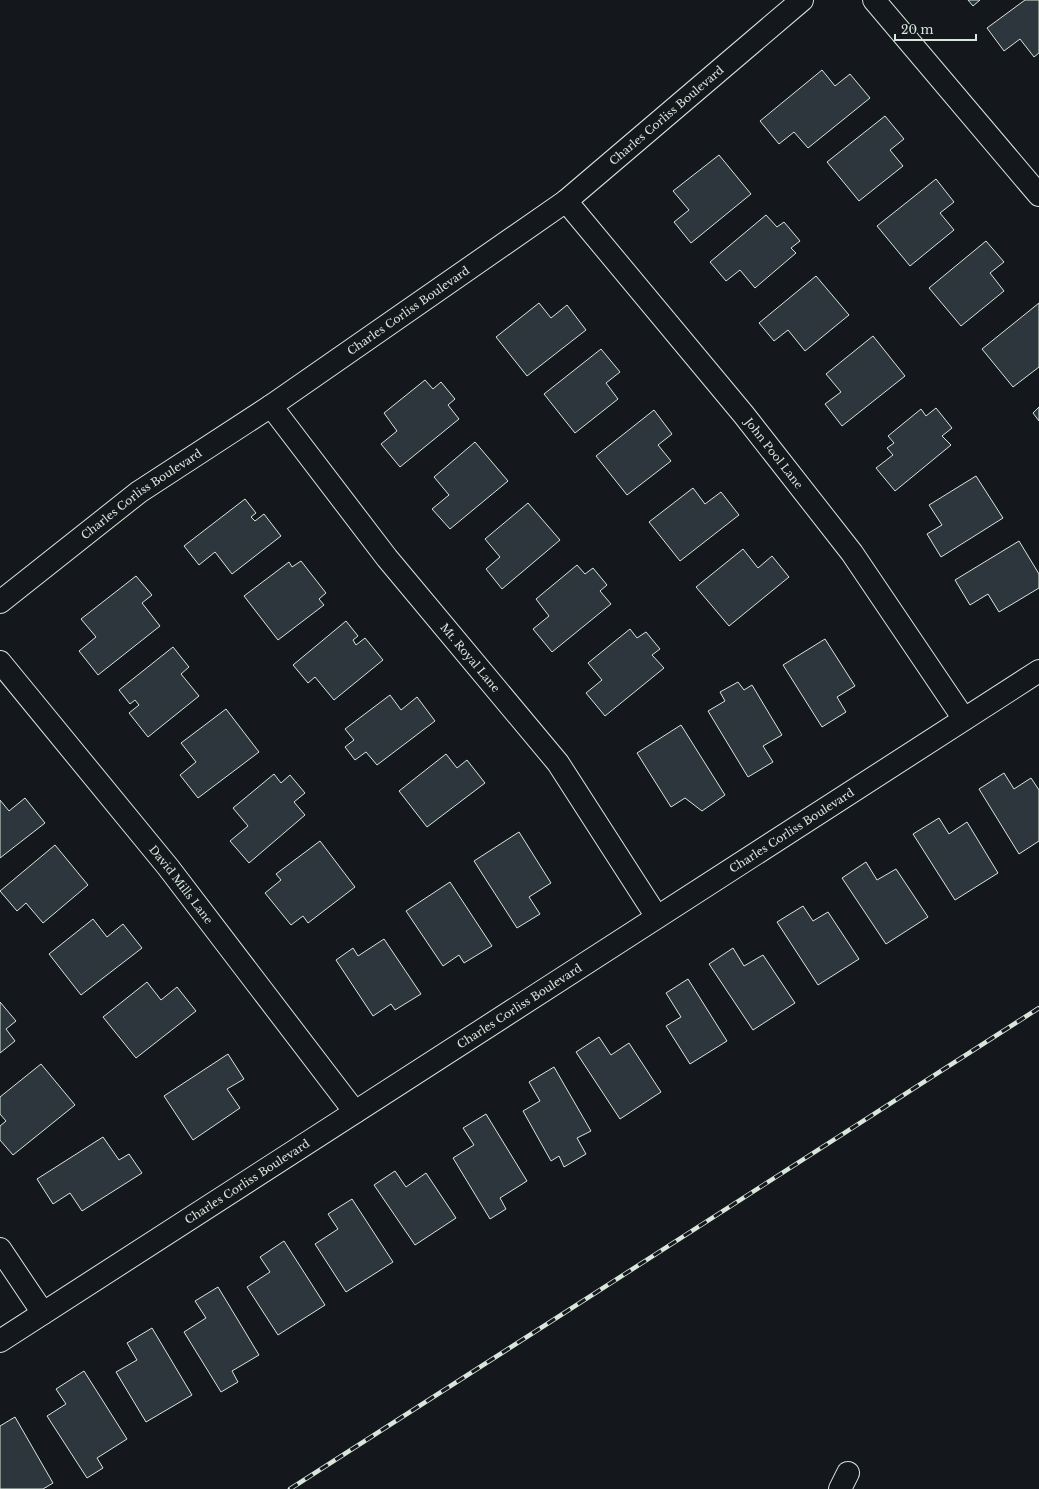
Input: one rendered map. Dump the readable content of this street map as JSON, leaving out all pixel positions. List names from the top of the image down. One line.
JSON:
{"streets":{"street":["Charles Corliss Boulevard","John Pool Lane","Mt. Royal Lane","David Mills Lane"]},"crossings":[["Charles Corliss Boulevard","John Pool Lane"],["Charles Corliss Boulevard","Mt. Royal Lane"],["Charles Corliss Boulevard","David Mills Lane"]],"scale_bar":"20 m"}
